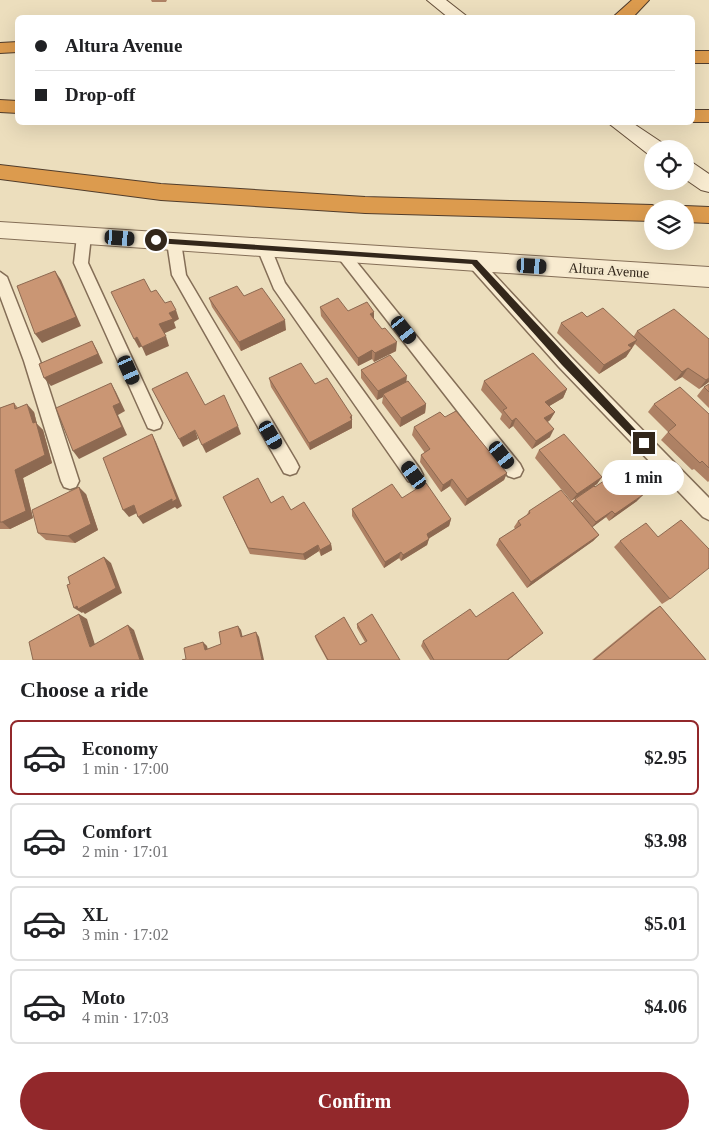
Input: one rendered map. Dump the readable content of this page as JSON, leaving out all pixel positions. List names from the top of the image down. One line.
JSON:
{"streets":{"street":["Altura Avenue"]},"page":{"banner":["Altura Avenue","Drop-off"],"bubble":"1 min","heading":"Choose a ride","list":[{"name":"Economy","note":"1 min · 17:00","value":"$2.95"},{"name":"Comfort","note":"2 min · 17:01","value":"$3.98"},{"name":"XL","note":"3 min · 17:02","value":"$5.01"},{"name":"Moto","note":"4 min · 17:03","value":"$4.06"}],"buttons":"Confirm"}}
